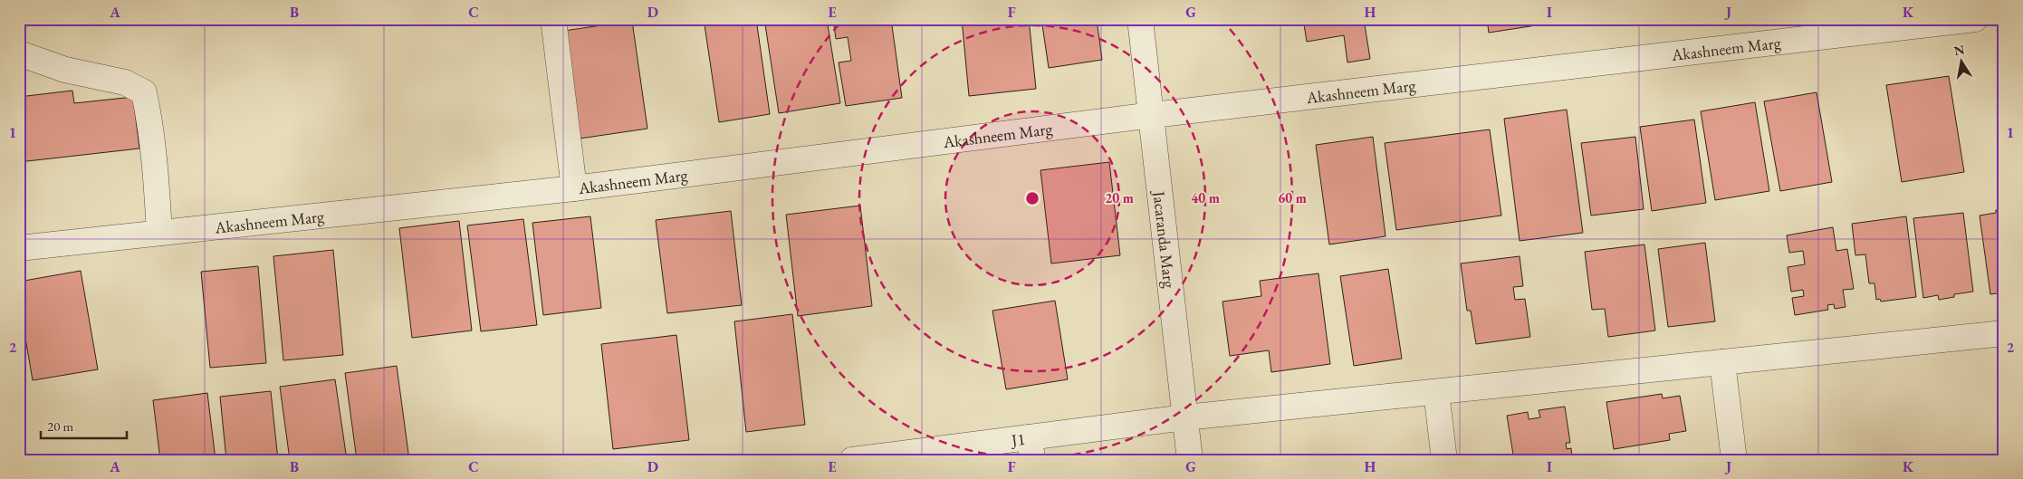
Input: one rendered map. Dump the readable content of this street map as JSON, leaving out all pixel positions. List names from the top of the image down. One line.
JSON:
{"streets":{"street":["Akashneem Marg","Jacaranda Marg","J1"]},"crossings":[["Akashneem Marg","Jacaranda Marg"],["Jacaranda Marg","J1"]],"scale_bar":"20 m","north":"top","grid":{"columns":["A","B","C","D","E","F","G","H","I","J","K"],"rows":["1","2"]},"rings":["20 m","40 m","60 m"]}
